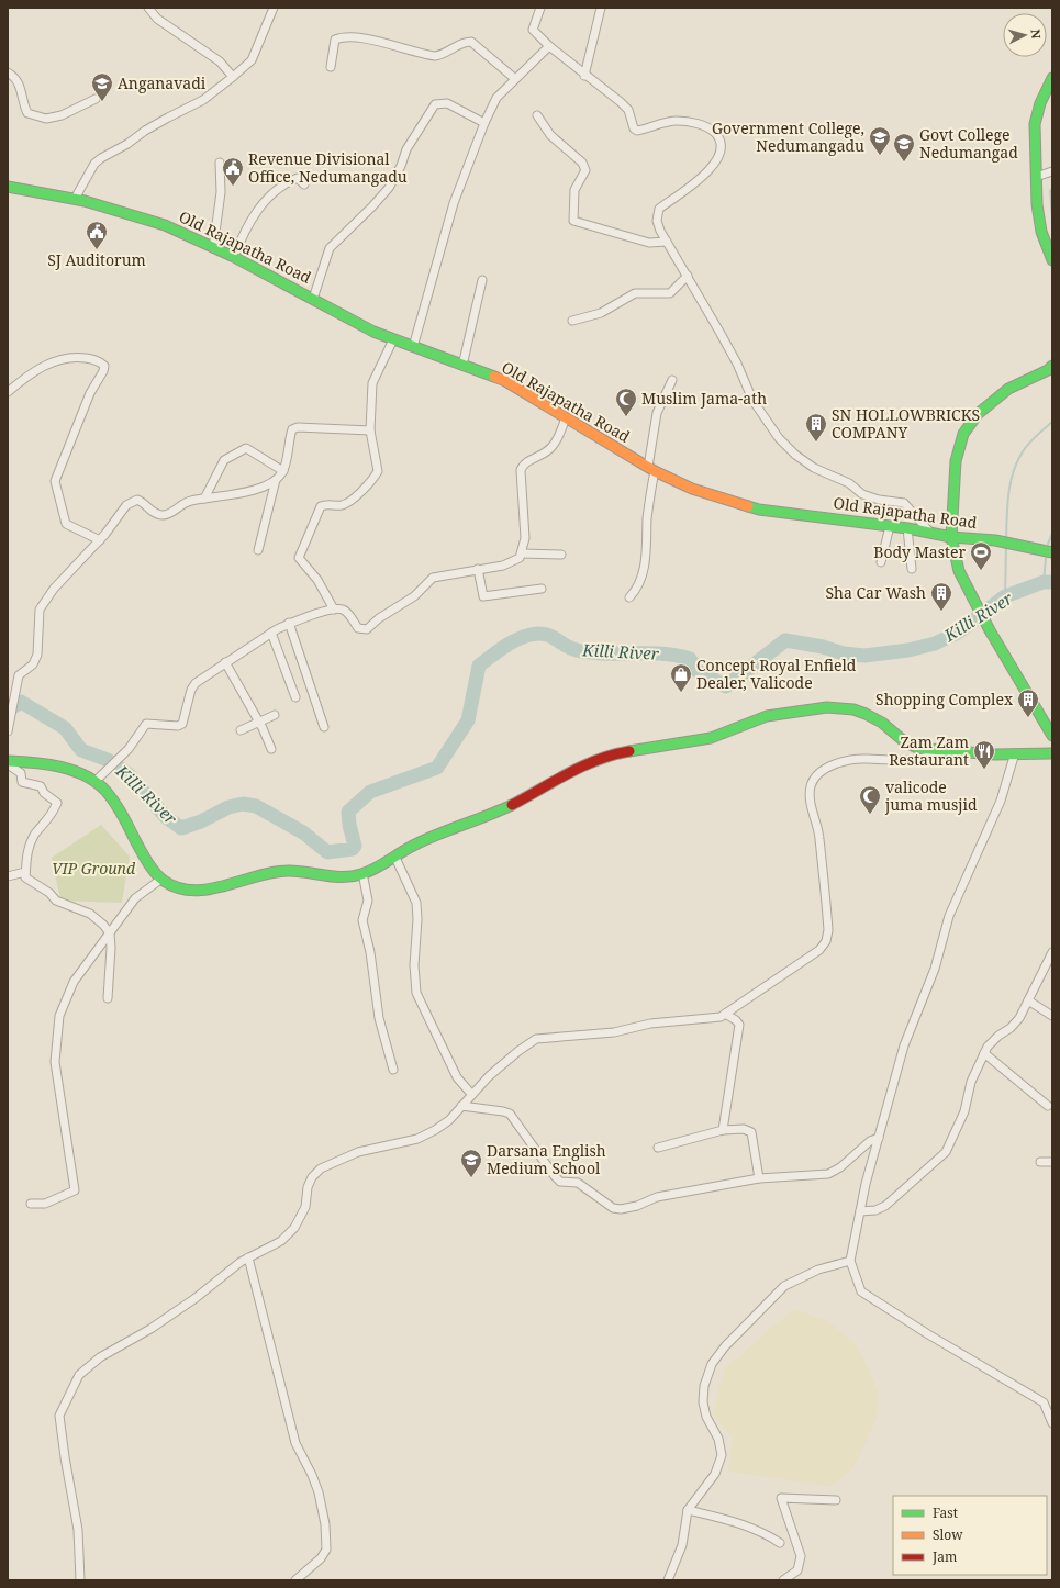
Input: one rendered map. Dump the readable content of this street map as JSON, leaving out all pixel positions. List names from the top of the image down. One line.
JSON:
{"streets":{"main road":["Old Rajapatha Road"]},"water":["Killi River"],"parks":["VIP Ground"],"places":{"school or university":["Anganavadi","Government College, Nedumangadu","Govt College Nedumangad","Darsana English Medium School"],"public building":["Revenue Divisional Office, Nedumangadu","SJ Auditorum"],"mosque":["Muslim Jama-ath","valicode juma musjid"],"building":["SN HOLLOWBRICKS COMPANY","Sha Car Wash","Shopping Complex"],"sports":["Body Master"],"shop":["Concept Royal Enfield Dealer, Valicode"],"restaurant":["Zam Zam Restaurant"]},"legend":["Fast","Slow","Jam"],"north":"right"}
